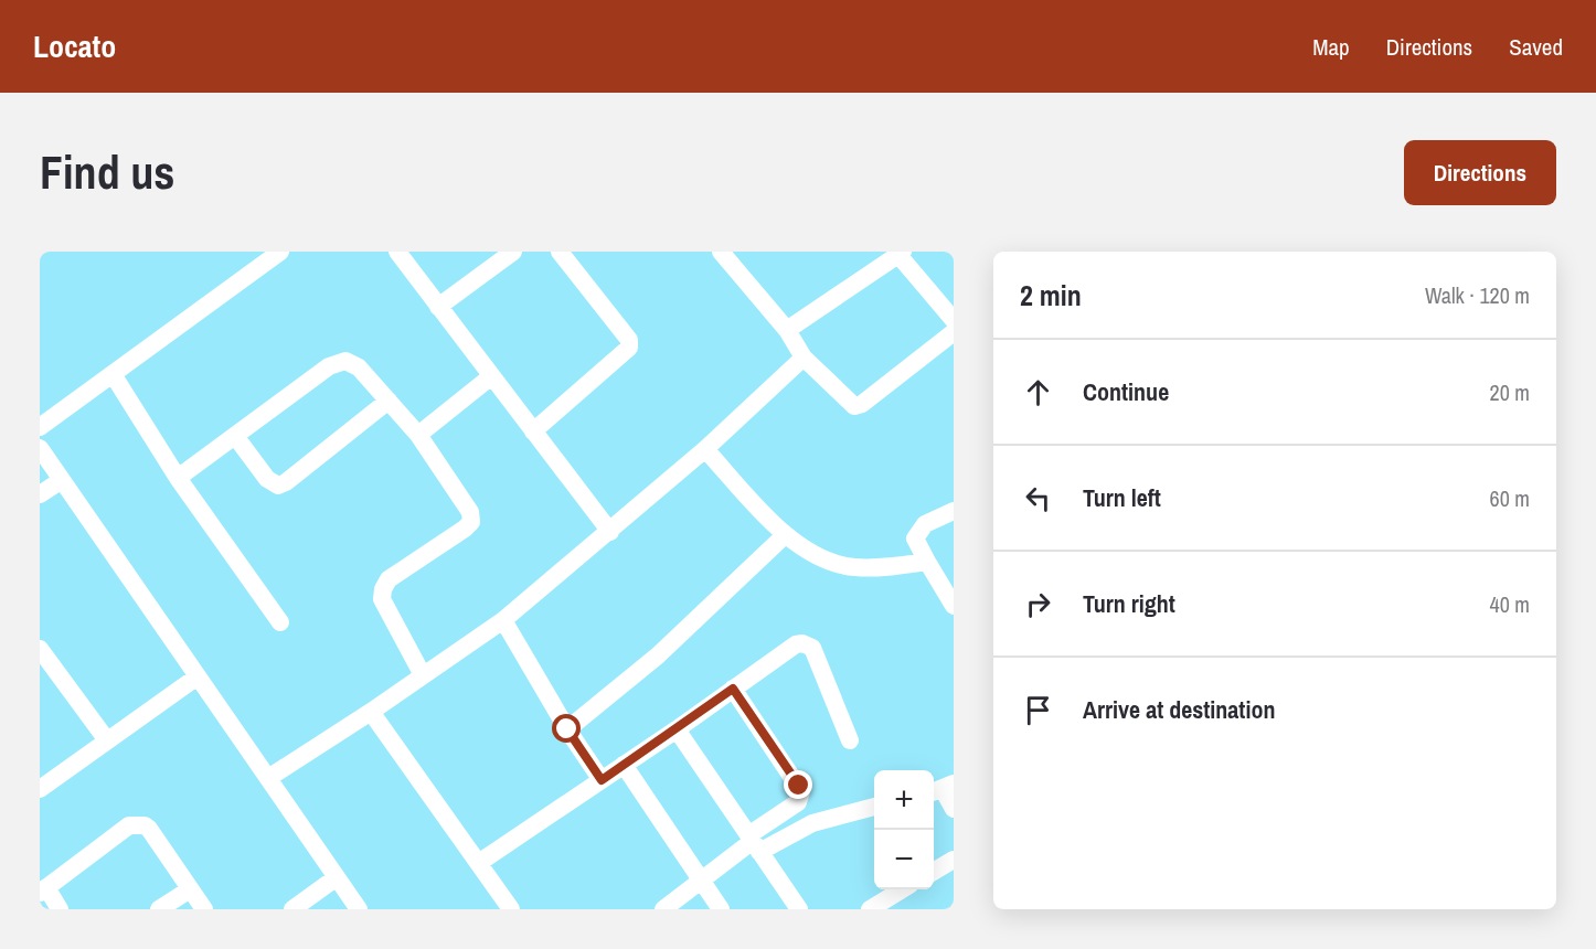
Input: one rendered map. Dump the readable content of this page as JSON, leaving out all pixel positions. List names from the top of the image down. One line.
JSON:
{"page":{"header":"Locato","nav":["Map","Directions","Saved"],"buttons":"Directions","title":"Find us","heading":["2 min","Walk · 120 m"],"list":[["Continue","20 m"],["Turn left","60 m"],["Turn right","40 m"],"Arrive at destination"],"map_buttons":["+","−"]}}
